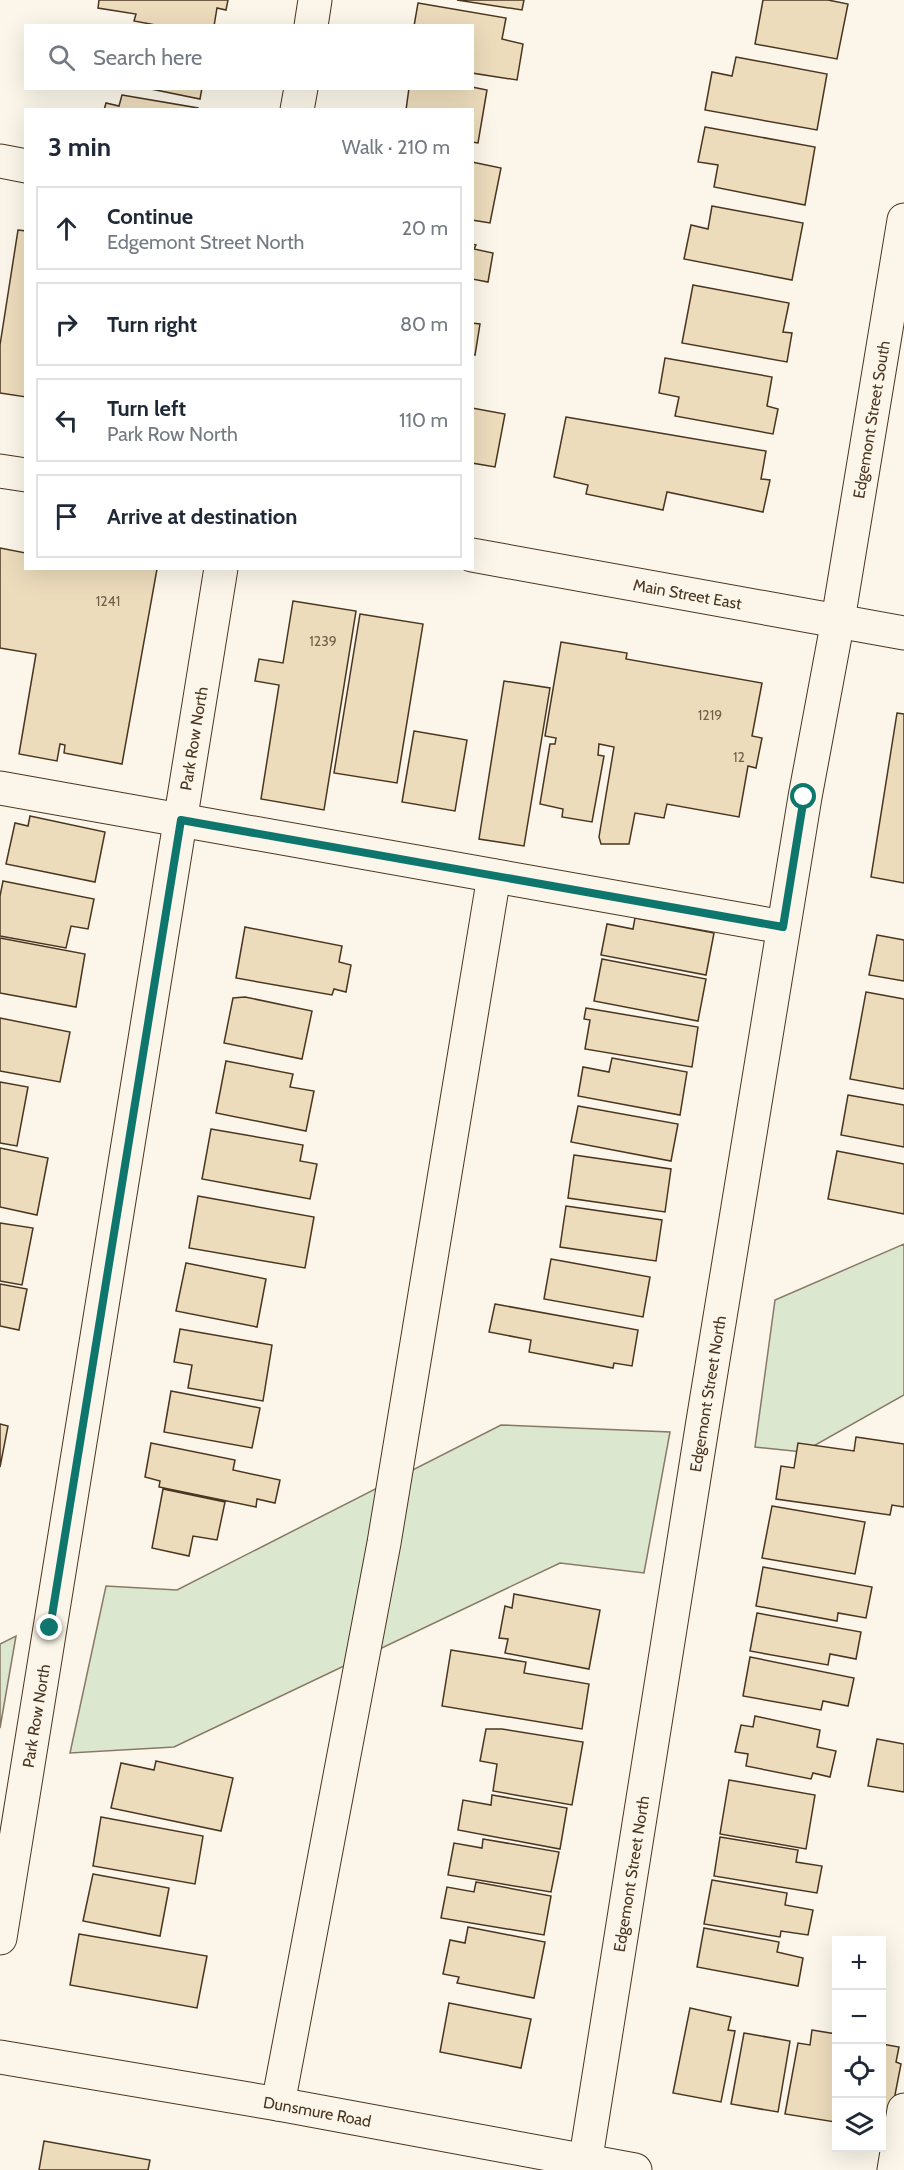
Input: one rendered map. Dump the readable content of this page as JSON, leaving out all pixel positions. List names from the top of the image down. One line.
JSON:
{"streets":{"street":["Edgemont Street South","Main Street East","Park Row North","Edgemont Street North","Dunsmure Road"]},"crossings":[["Edgemont Street South","Main Street East"],["Edgemont Street South","Edgemont Street North"],["Main Street East","Edgemont Street North"],["Edgemont Street North","Dunsmure Road"]],"house_numbers":["1241","1239","1219","12"],"page":{"search":"Search here","heading":["3 min","Walk · 210 m"],"list":[["Continue","Edgemont Street North","20 m"],["Turn right","80 m"],["Turn left","Park Row North","110 m"],"Arrive at destination"],"map_buttons":["+","−"]}}
